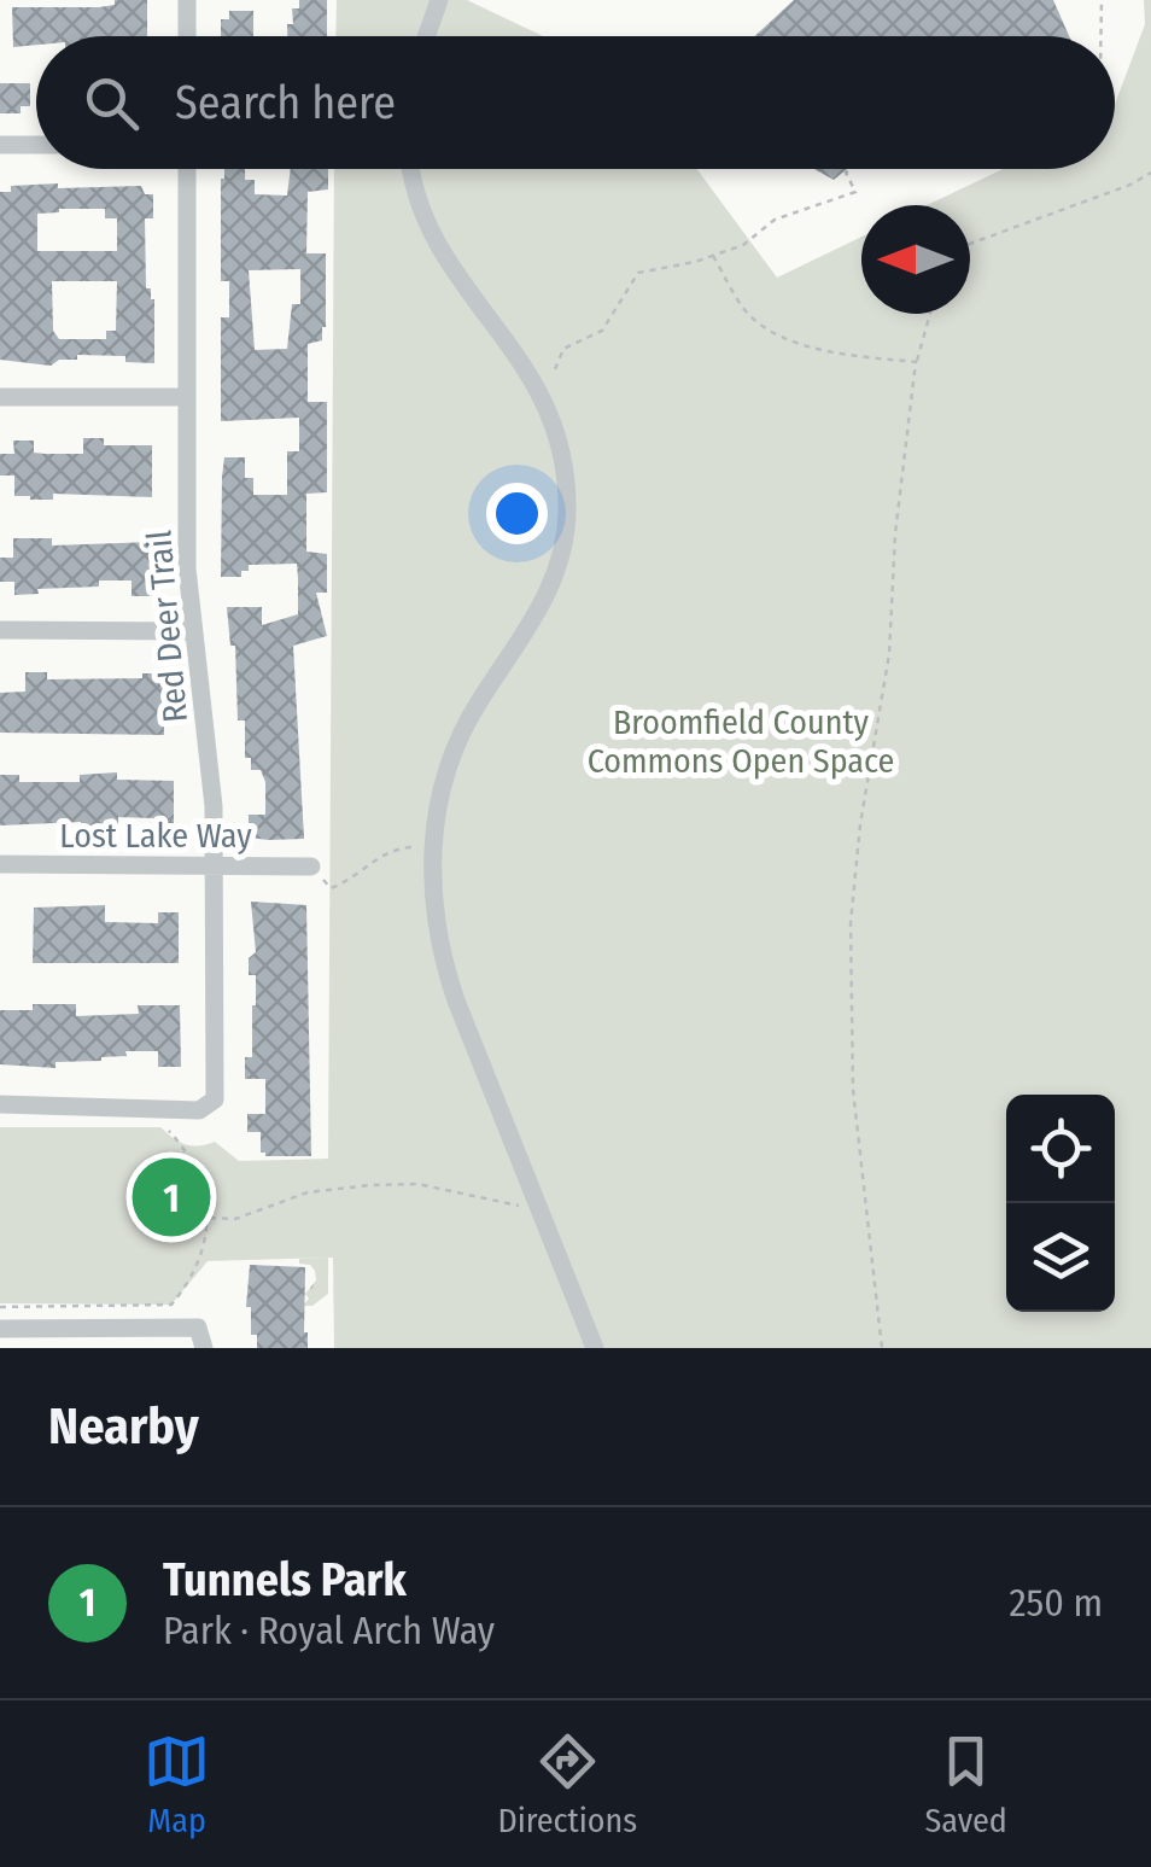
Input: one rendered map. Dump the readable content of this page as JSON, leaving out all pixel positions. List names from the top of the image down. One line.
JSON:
{"streets":{"street":["Red Deer Trail","Lost Lake Way"]},"crossings":[["Red Deer Trail","Lost Lake Way"]],"parks":["Broomfield County Commons Open Space"],"north":"left","page":{"search":"Search here","pins":"1","heading":"Nearby","list":[{"mark":"1","name":"Tunnels Park","note":"Park · Royal Arch Way","value":"250 m"}],"nav":["Map","Directions","Saved"]}}
